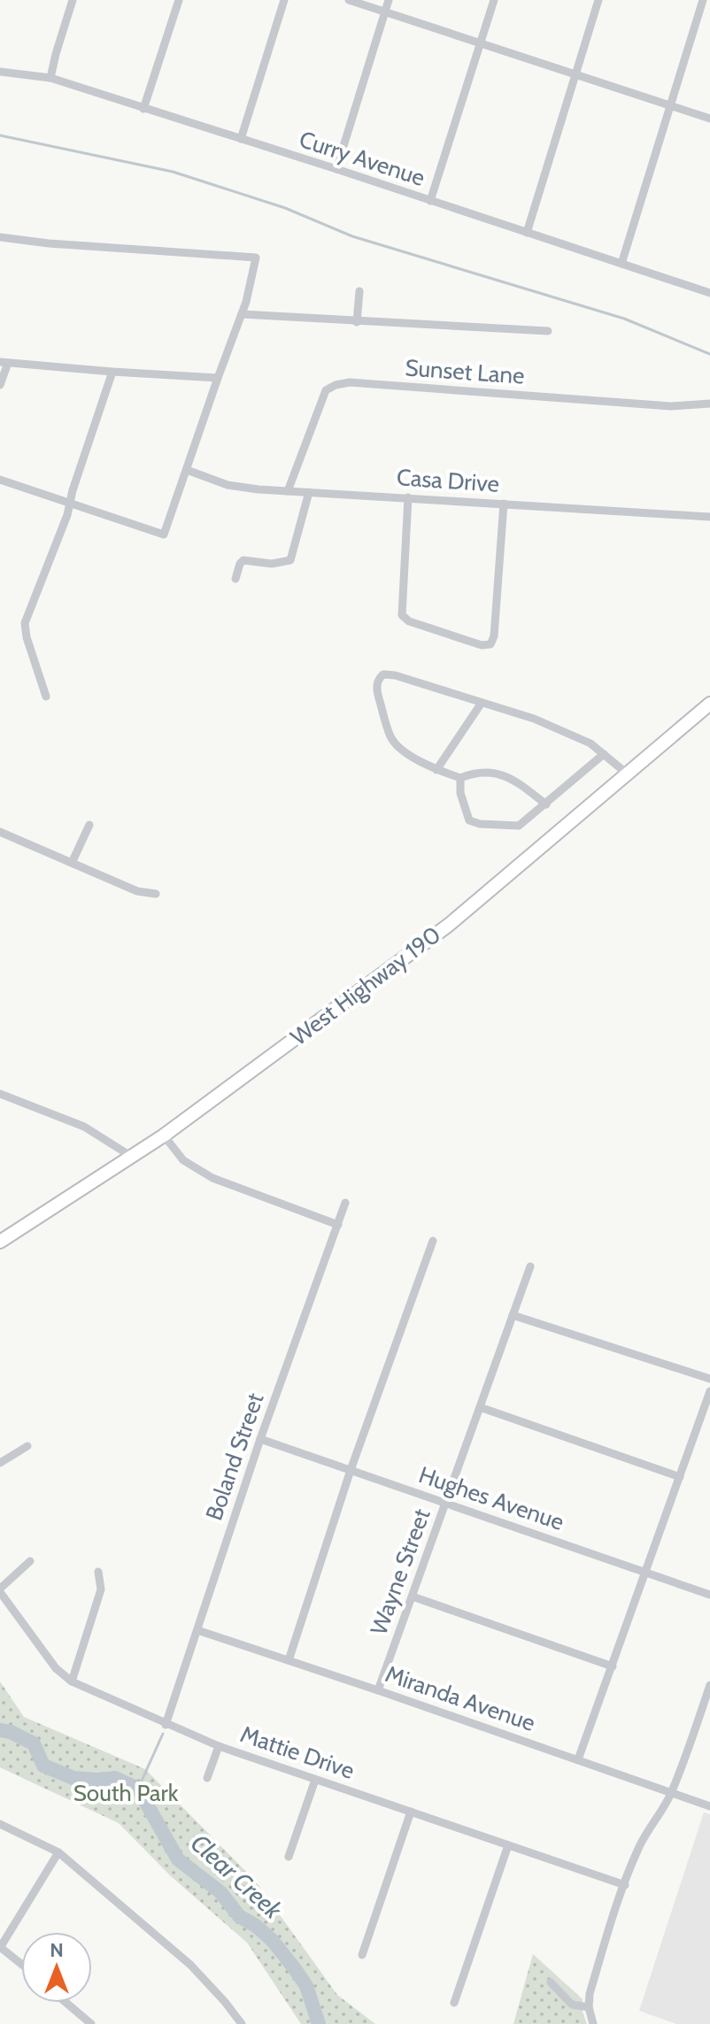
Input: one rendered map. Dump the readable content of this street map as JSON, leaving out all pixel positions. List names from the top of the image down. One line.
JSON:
{"streets":{"main road":["West Highway 190"],"street":["Curry Avenue","Sunset Lane","Casa Drive","Boland Street","Hughes Avenue","Wayne Street","Miranda Avenue","Mattie Drive"]},"crossings":[["Sunset Lane","Casa Drive"],["Boland Street","Hughes Avenue"],["Boland Street","Miranda Avenue"],["Boland Street","Mattie Drive"],["Hughes Avenue","Wayne Street"],["Wayne Street","Miranda Avenue"]],"water":["Clear Creek"],"parks":["South Park"],"north":"top"}
